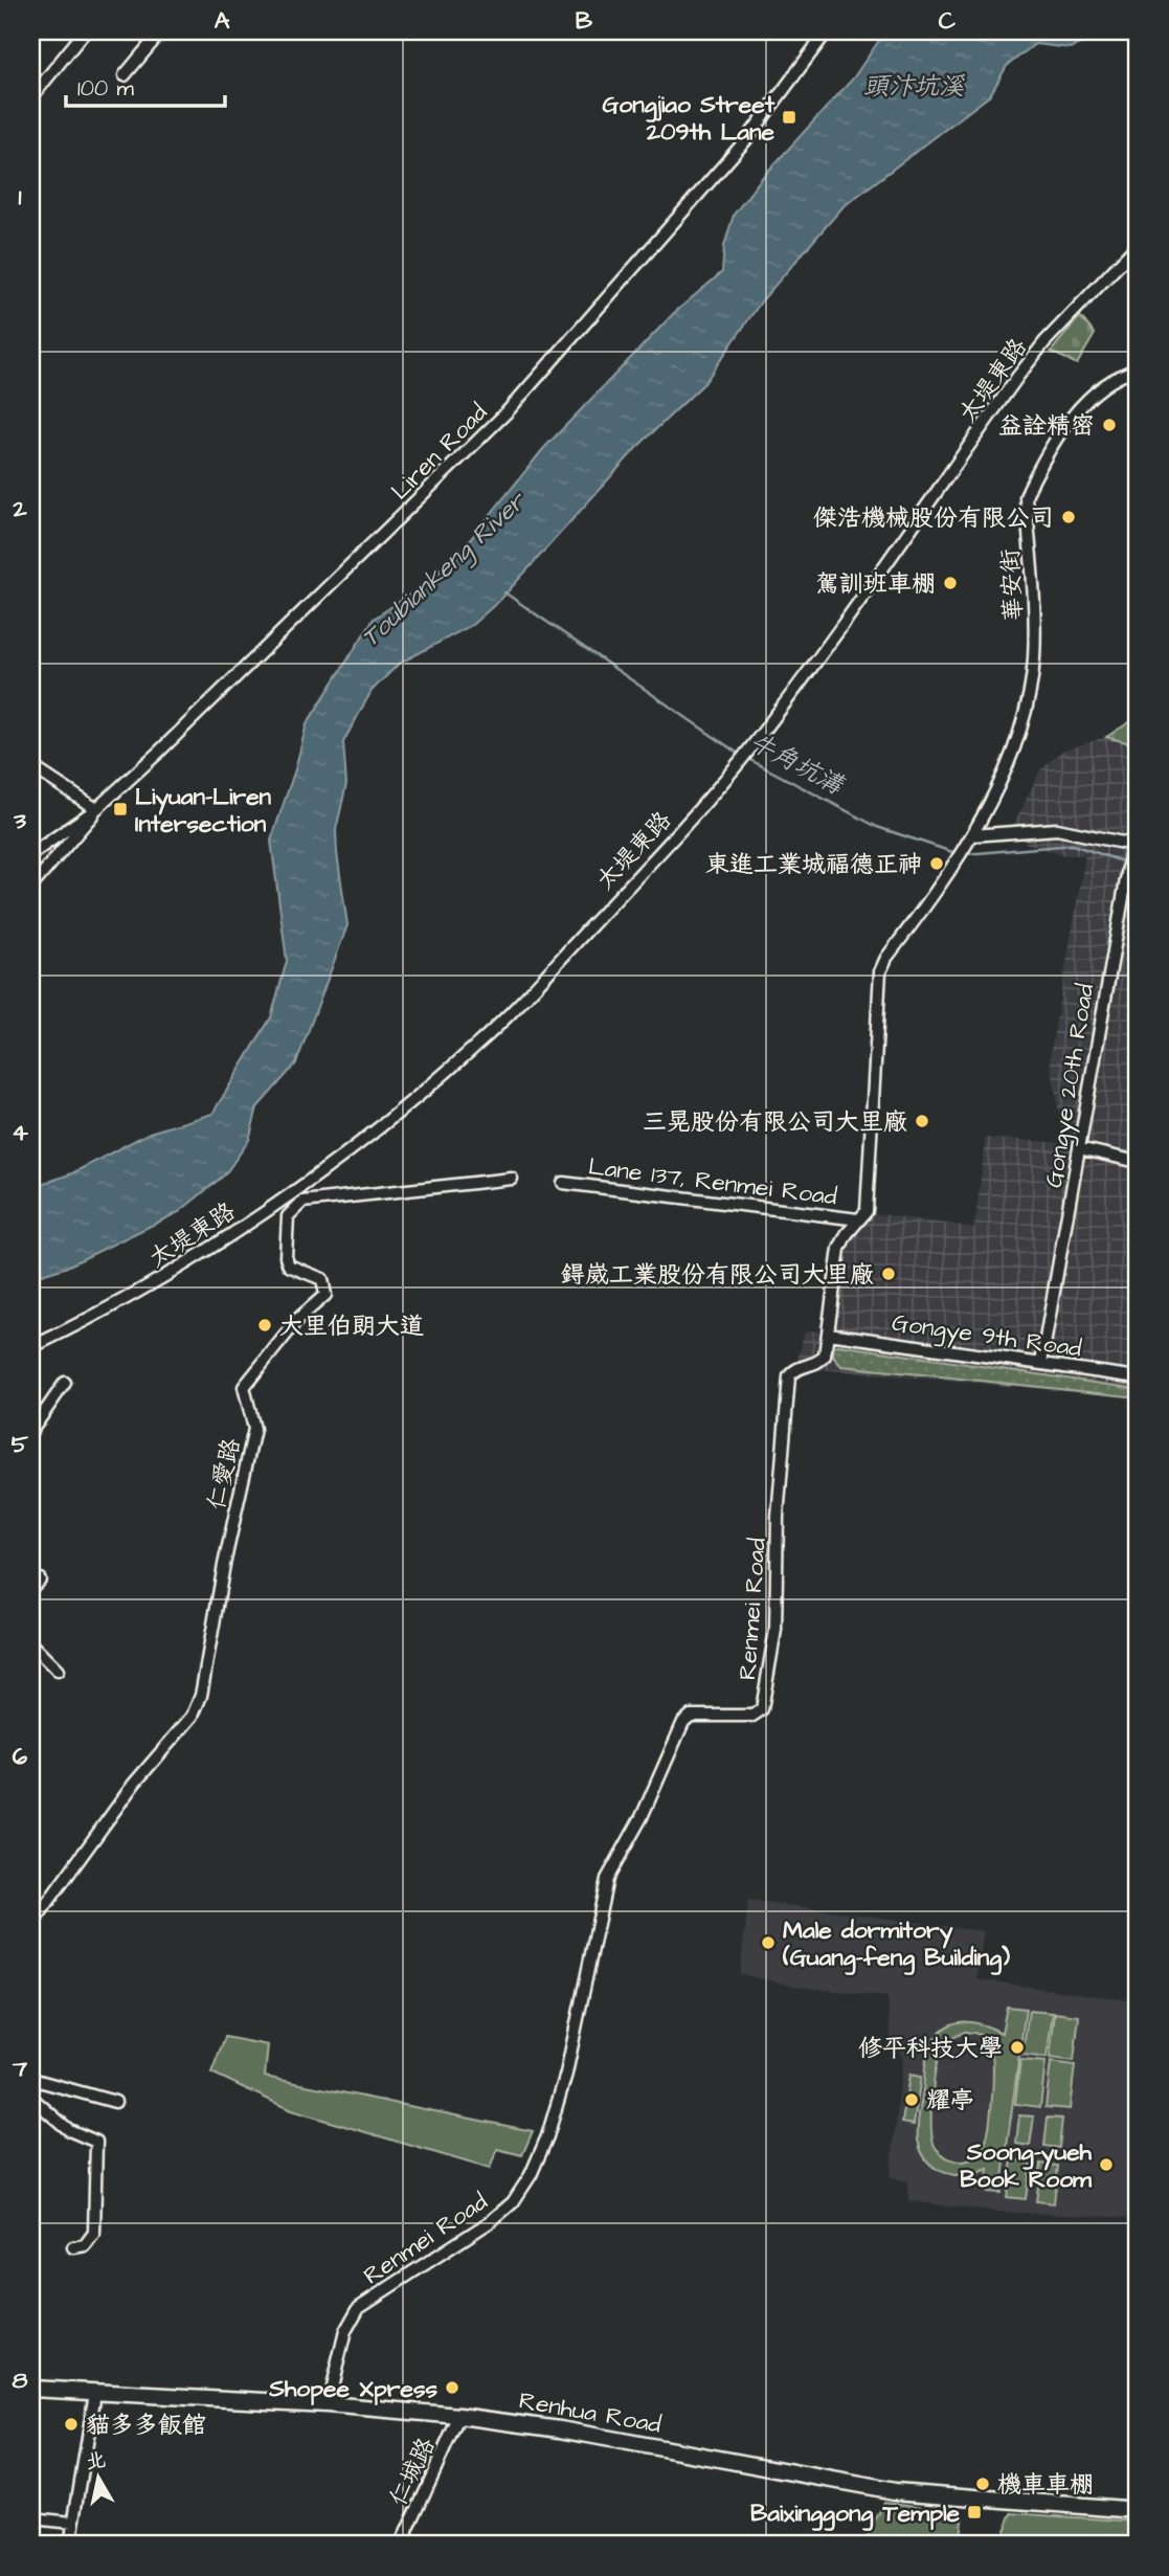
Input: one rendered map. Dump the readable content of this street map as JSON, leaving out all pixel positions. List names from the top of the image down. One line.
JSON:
{"streets":{"main road":["Renhua Road"],"street":["太堤東路","Liren Road","華安街","Gongye 20th Road","Lane 137, Renmei Road","Gongye 9th Road","仁愛路","Renmei Road","仁城路"]},"crossings":[["華安街","Renmei Road"],["Gongye 20th Road","Gongye 9th Road"],["Lane 137, Renmei Road","Renmei Road"],["Gongye 9th Road","Renmei Road"],["Renmei Road","Renhua Road"],["Renhua Road","仁城路"]],"water":["頭汴坑溪","Toubiankeng River","牛角坑溝"],"places":{"transit":["Gongjiao Street 209th Lane","Liyuan-Liren Intersection","Baixinggong Temple"],"other":["益詮精密","傑浩機械股份有限公司","駕訓班車棚","東進工業城福德正神","三晃股份有限公司大里廠","鍀崴工業股份有限公司大里廠","大里伯朗大道","Male dormitory (Guang-feng Building)","修平科技大學","耀亭","Soong-yueh Book Room","Shopee Xpress","貓多多飯館","機車車棚"]},"scale_bar":"100 m","north":"top","grid":{"columns":["A","B","C"],"rows":["1","2","3","4","5","6","7","8"]}}
